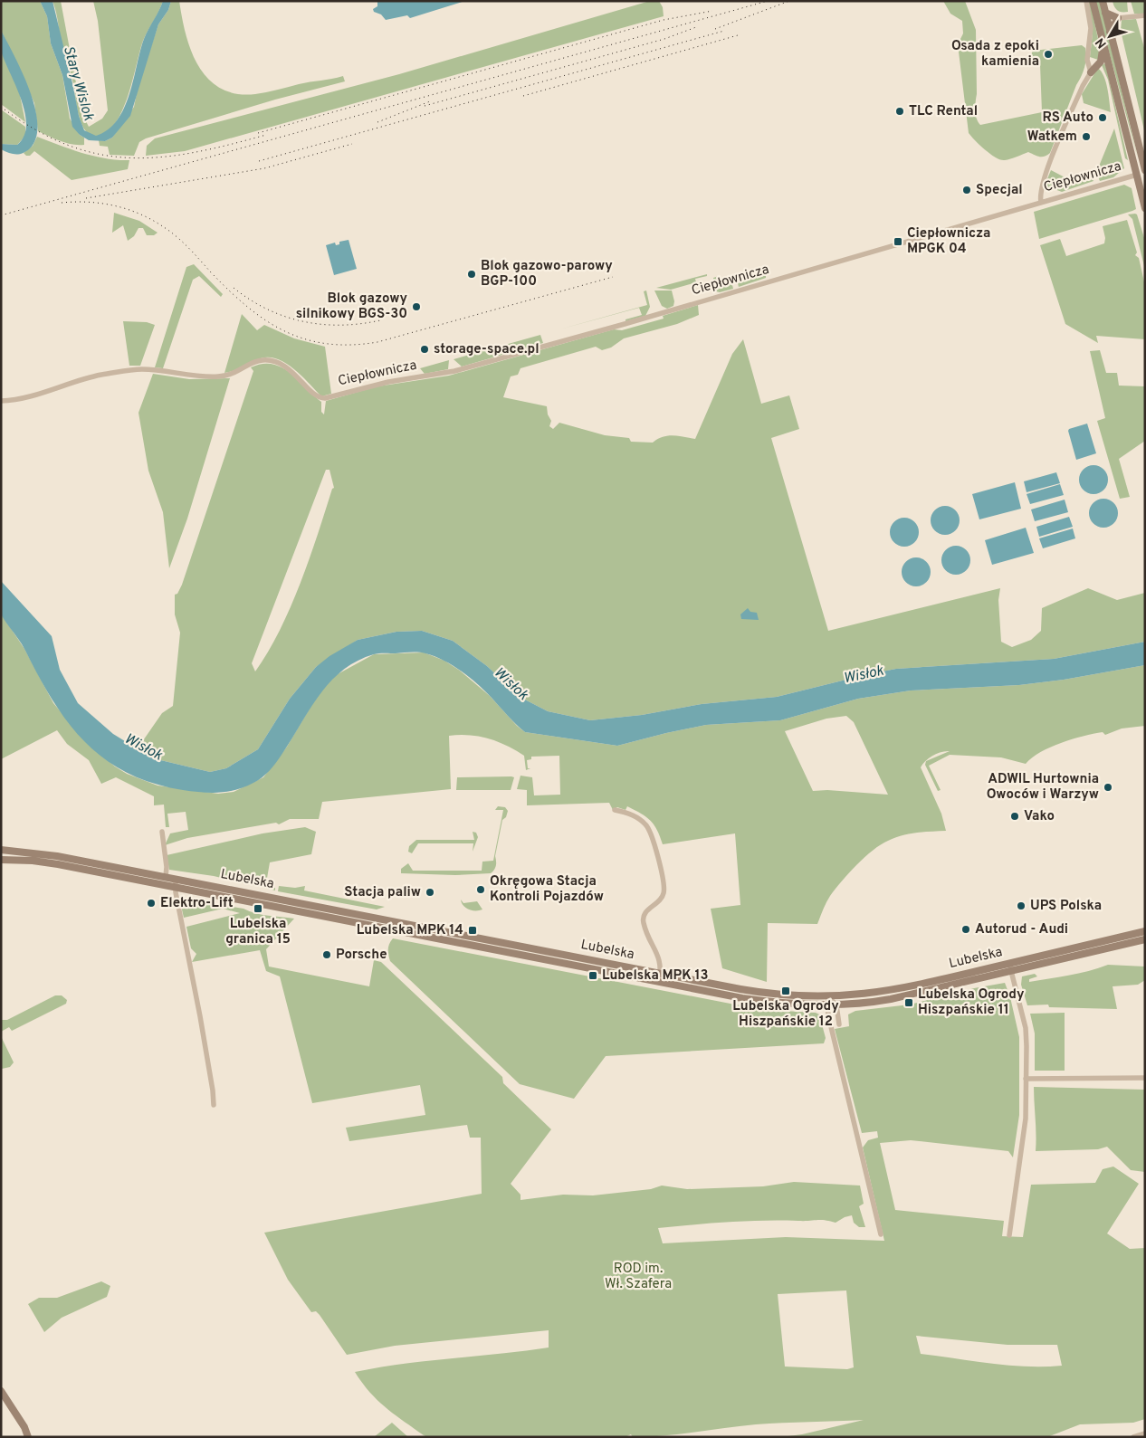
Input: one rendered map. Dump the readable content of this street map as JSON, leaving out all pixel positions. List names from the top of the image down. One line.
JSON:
{"streets":{"main road":["Ciepłownicza","Lubelska"]},"water":["Stary Wislok","Wisłok"],"parks":["ROD im. Wł. Szafera"],"places":{"other":["Osada z epoki kamienia","TLC Rental","RS Auto","Watkem","Specjal","Blok gazowo-parowy BGP-100","Blok gazowy silnikowy BGS-30","storage-space.pl","ADWIL Hurtownia Owoców i Warzyw","Vako","Okręgowa Stacja Kontroli Pojazdów","Stacja paliw","Elektro-Lift","UPS Polska","Autorud - Audi","Porsche"],"transit":["Ciepłownicza MPGK 04","Lubelska granica 15","Lubelska MPK 14","Lubelska MPK 13","Lubelska Ogrody Hiszpańskie 12","Lubelska Ogrody Hiszpańskie 11"]},"north":"bottom left"}
